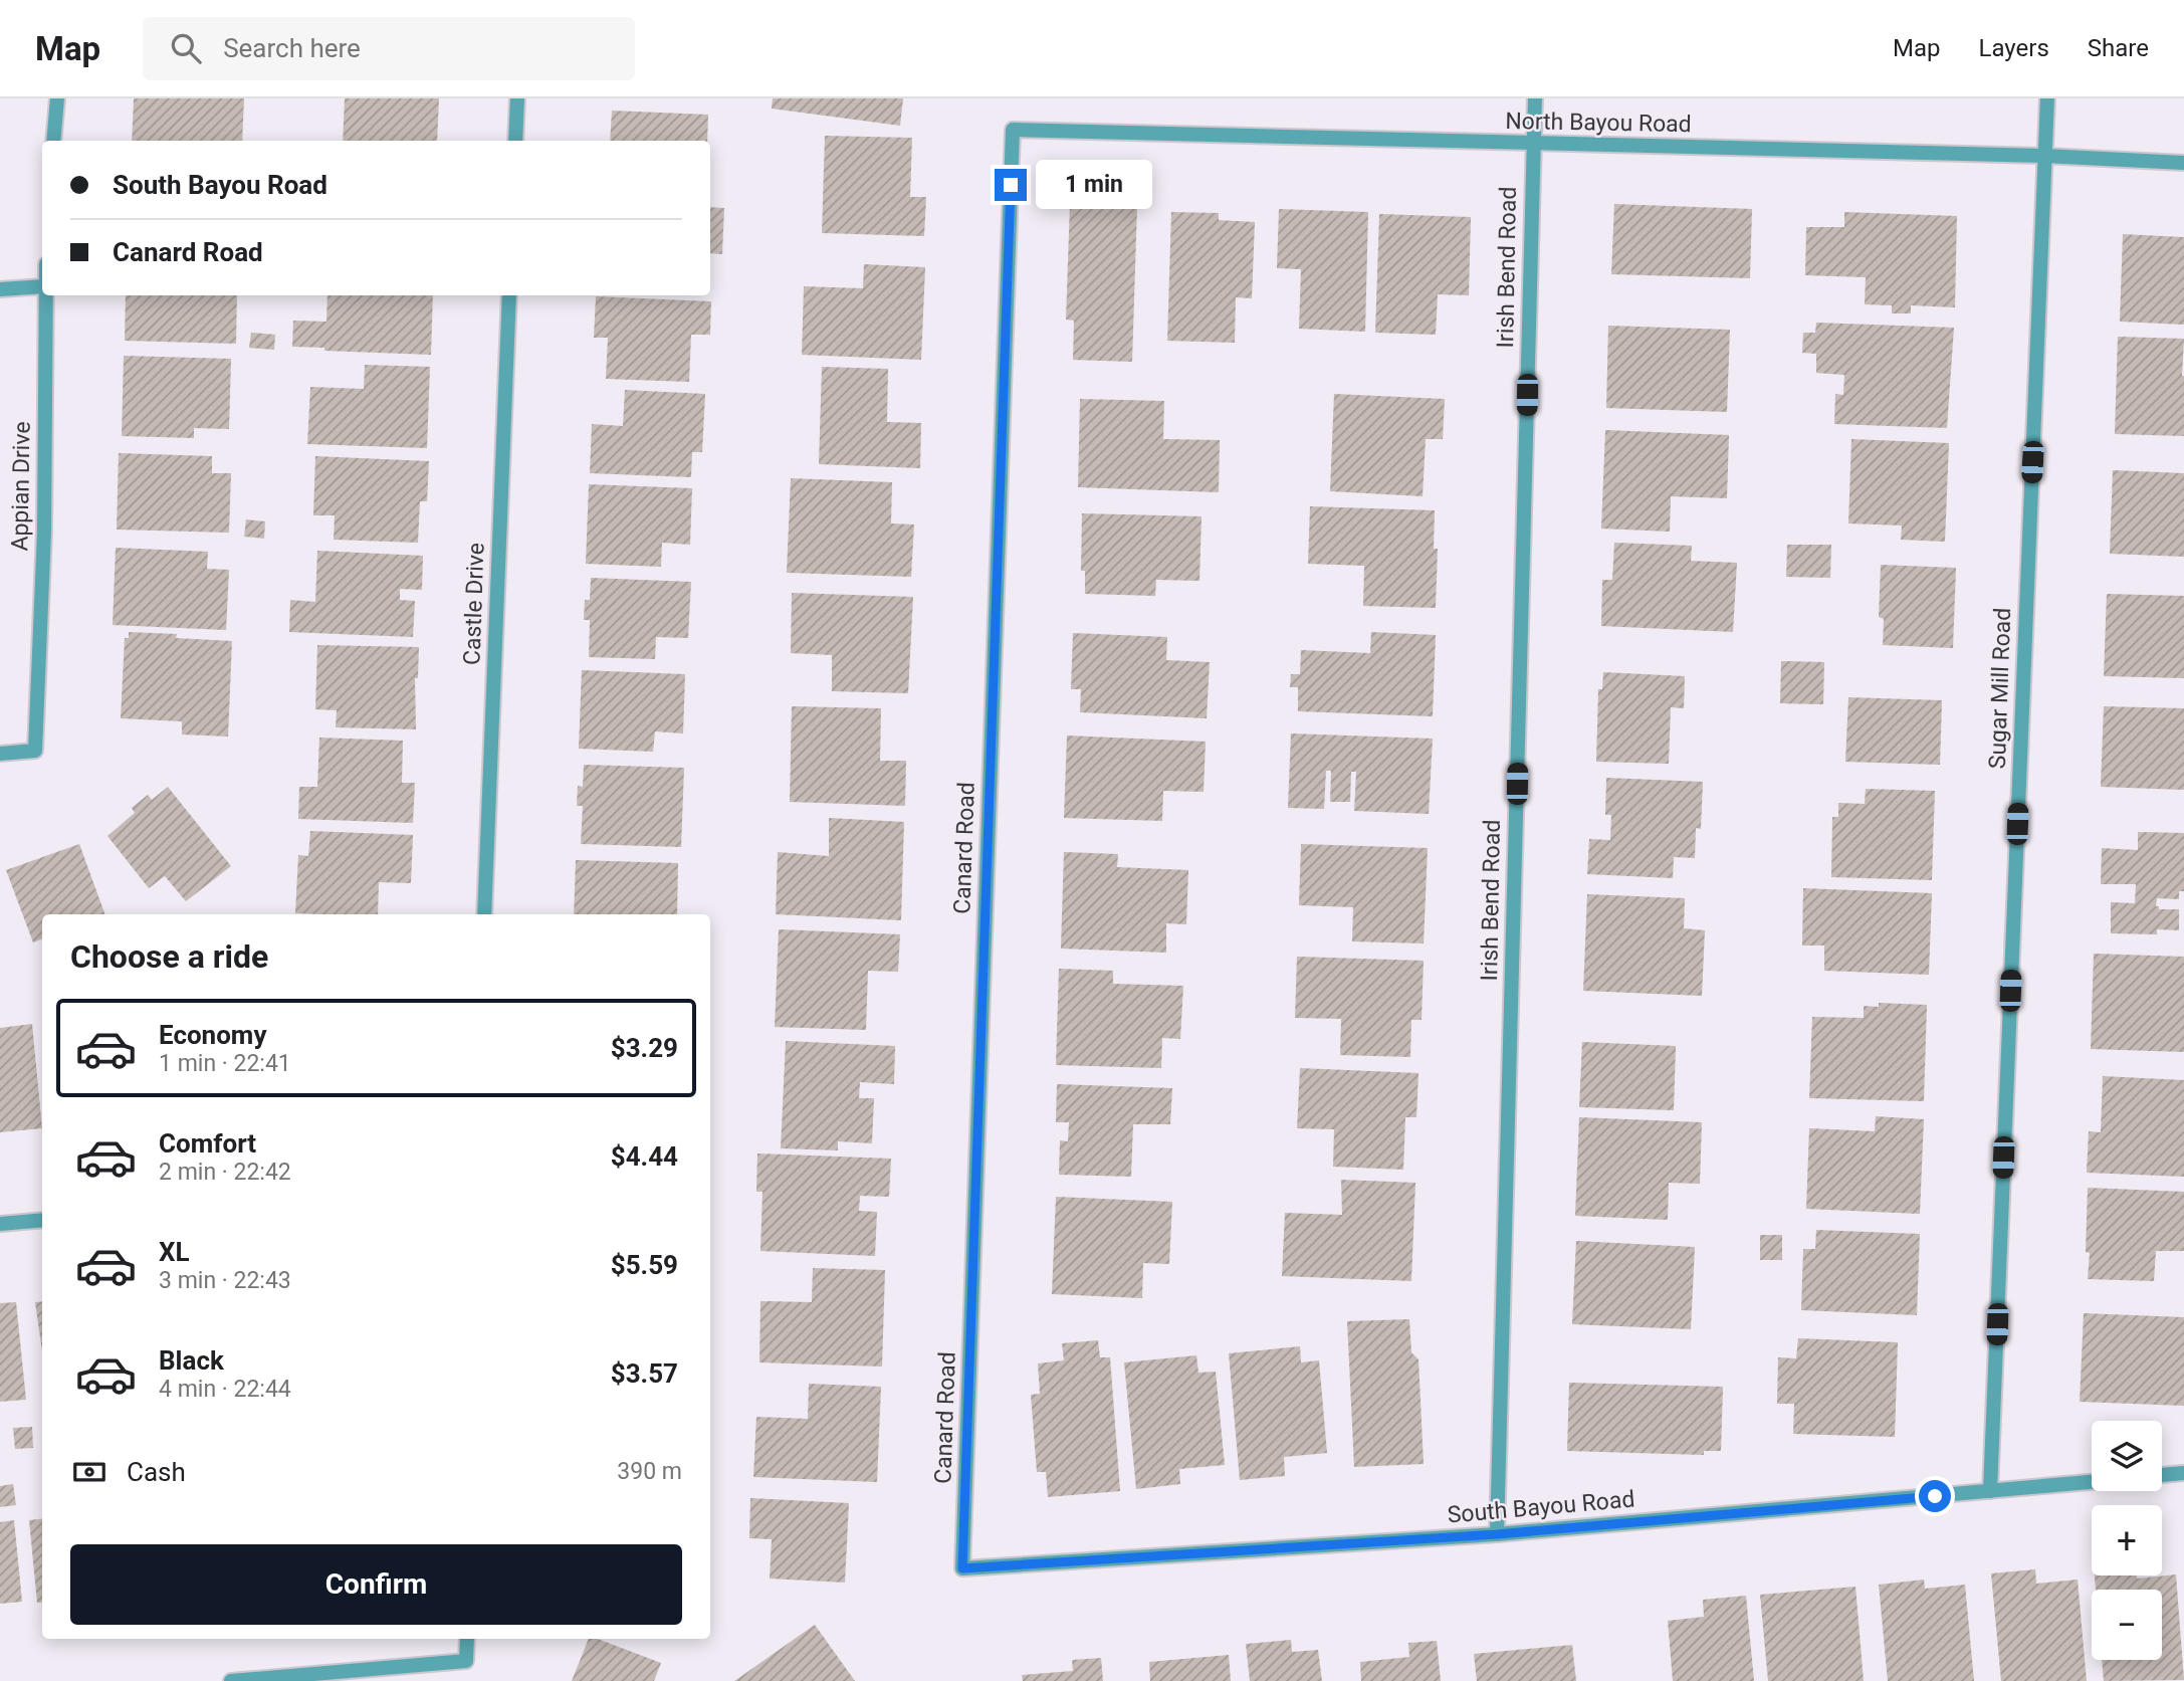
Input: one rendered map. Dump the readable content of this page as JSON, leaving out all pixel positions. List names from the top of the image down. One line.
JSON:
{"streets":{"street":["North Bayou Road","Irish Bend Road","Appian Drive","Castle Drive","Sugar Mill Road","Canard Road","South Bayou Road"]},"crossings":[["North Bayou Road","Irish Bend Road"],["North Bayou Road","Sugar Mill Road"],["North Bayou Road","Canard Road"],["Irish Bend Road","South Bayou Road"],["Sugar Mill Road","South Bayou Road"],["Canard Road","South Bayou Road"]],"page":{"header":"Map","search":"Search here","nav":["Map","Layers","Share"],"banner":["South Bayou Road","Canard Road"],"bubble":"1 min","heading":"Choose a ride","list":[{"name":"Economy","note":"1 min · 22:41","value":"$3.29"},{"name":"Comfort","note":"2 min · 22:42","value":"$4.44"},{"name":"XL","note":"3 min · 22:43","value":"$5.59"},{"name":"Black","note":"4 min · 22:44","value":"$3.57"}],"map_buttons":["+","−"],"pay":["Cash","390 m"],"buttons":"Confirm"}}
